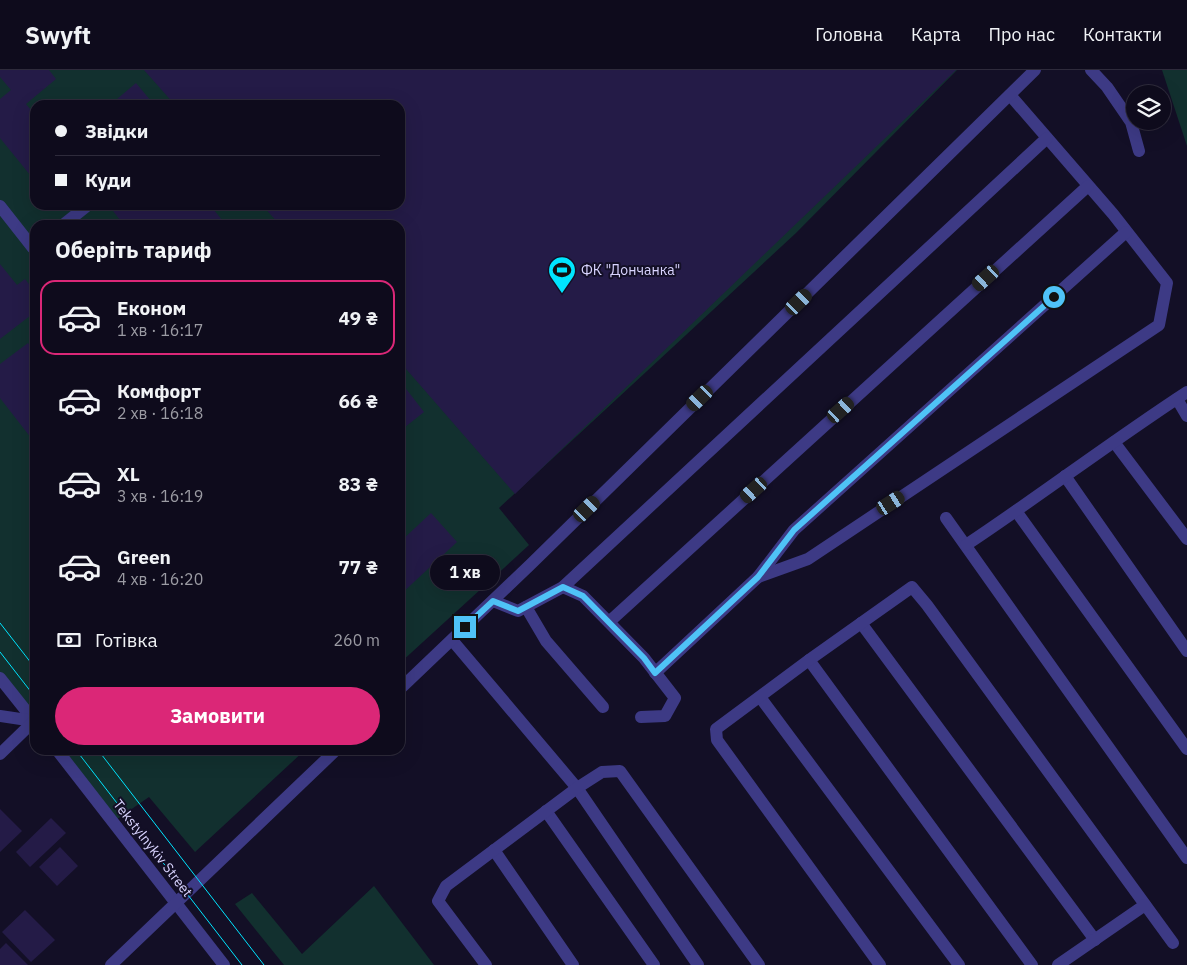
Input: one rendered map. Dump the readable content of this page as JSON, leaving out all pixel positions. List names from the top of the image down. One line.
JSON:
{"streets":{"street":["Tekstylnykiv Street"]},"places":{"sports":["ФК \"Дончанка\""]},"page":{"header":"Swyft","nav":["Головна","Карта","Про нас","Контакти"],"banner":["Звідки","Куди"],"heading":"Оберіть тариф","list":[{"name":"Економ","note":"1 хв · 16:17","value":"49 ₴"},{"name":"Комфорт","note":"2 хв · 16:18","value":"66 ₴"},{"name":"XL","note":"3 хв · 16:19","value":"83 ₴"},{"name":"Green","note":"4 хв · 16:20","value":"77 ₴"}],"bubble":"1 хв","pay":["Готівка","260 m"],"buttons":"Замовити"}}
